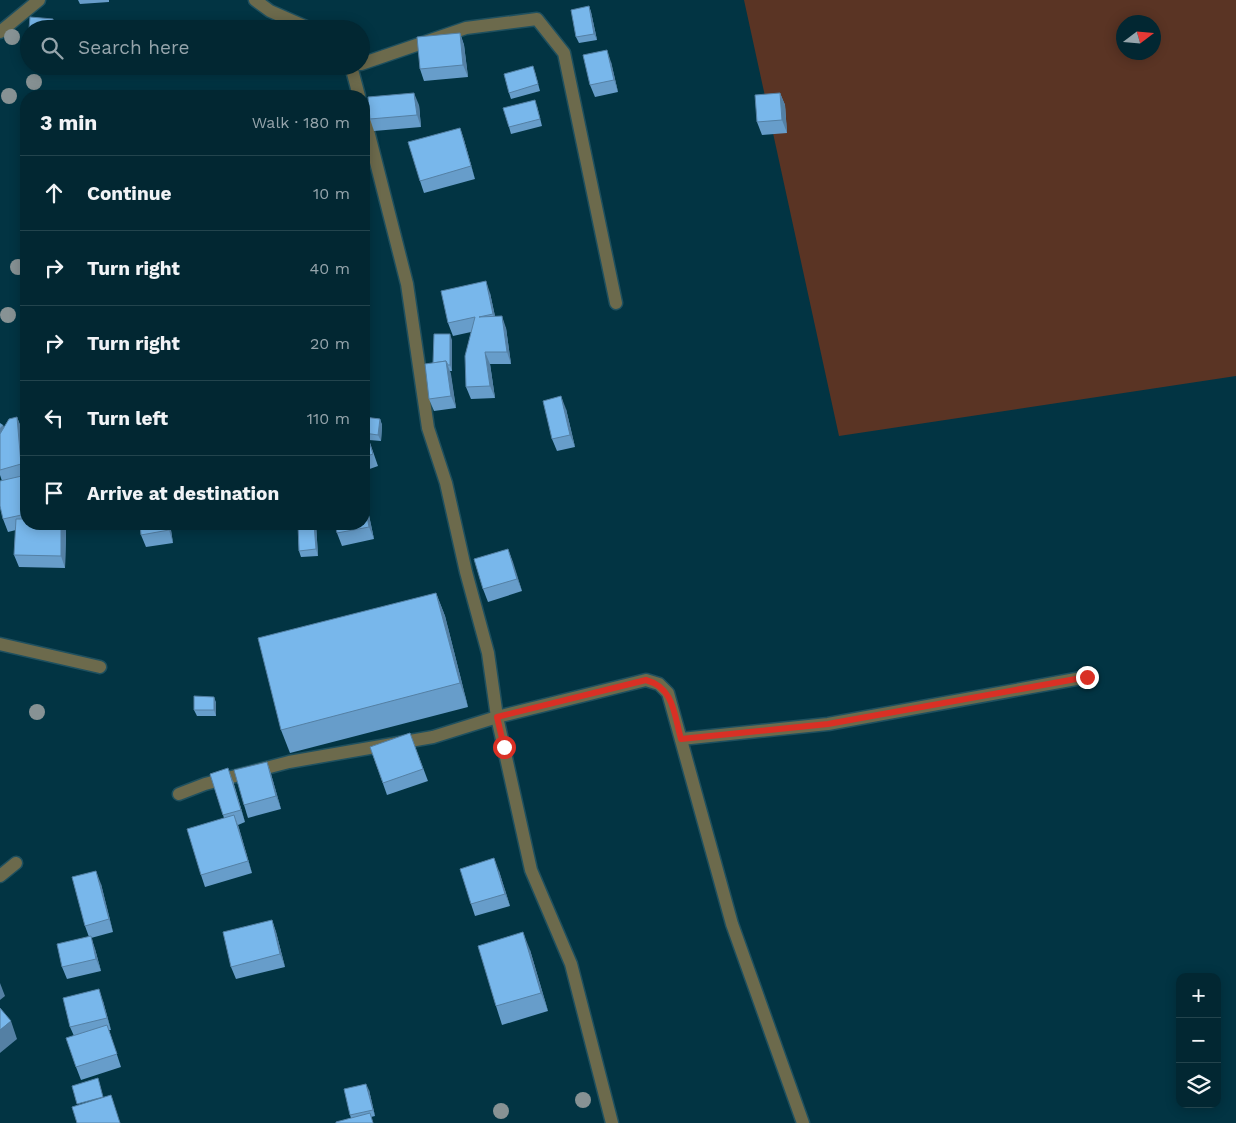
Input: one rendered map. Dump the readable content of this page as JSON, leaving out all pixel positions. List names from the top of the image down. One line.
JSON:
{"north":"right","page":{"search":"Search here","heading":["3 min","Walk · 180 m"],"list":[["Continue","10 m"],["Turn right","40 m"],["Turn right","20 m"],["Turn left","110 m"],"Arrive at destination"],"map_buttons":["+","−"]}}
